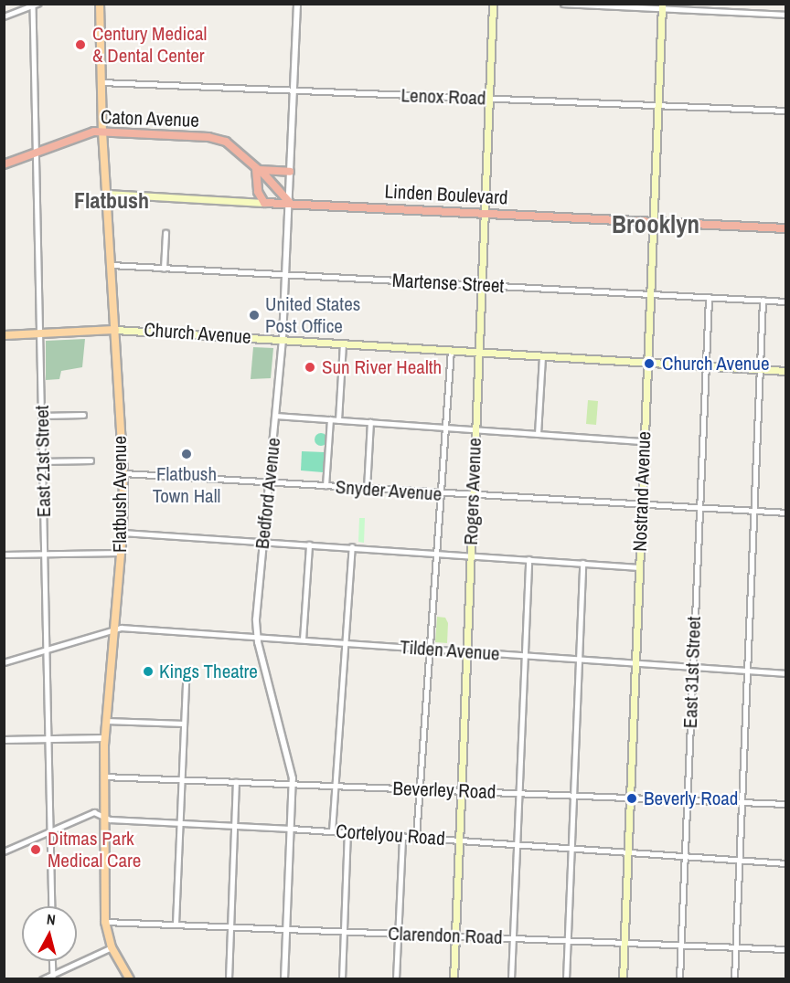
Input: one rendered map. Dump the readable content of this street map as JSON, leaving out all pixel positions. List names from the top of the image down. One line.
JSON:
{"streets":{"highway":["Caton Avenue","Linden Boulevard"],"main road":["Church Avenue","Rogers Avenue","Nostrand Avenue","Flatbush Avenue"],"street":["Lenox Road","Martense Street","East 21st Street","Snyder Avenue","Bedford Avenue","Tilden Avenue","East 31st Street","Beverley Road","Cortelyou Road","Clarendon Road"]},"crossings":[["Lenox Road","Rogers Avenue"],["Lenox Road","Nostrand Avenue"],["Lenox Road","Bedford Avenue"],["Lenox Road","Flatbush Avenue"],["Caton Avenue","Linden Boulevard"],["Caton Avenue","East 21st Street"],["Caton Avenue","Bedford Avenue"],["Caton Avenue","Flatbush Avenue"],["Linden Boulevard","Rogers Avenue"],["Linden Boulevard","Nostrand Avenue"],["Linden Boulevard","Bedford Avenue"],["Linden Boulevard","Flatbush Avenue"],["Martense Street","Rogers Avenue"],["Martense Street","Nostrand Avenue"],["Martense Street","Bedford Avenue"],["Martense Street","Flatbush Avenue"],["Martense Street","East 31st Street"],["Church Avenue","East 21st Street"],["Church Avenue","Rogers Avenue"],["Church Avenue","Nostrand Avenue"],["Church Avenue","Bedford Avenue"],["Church Avenue","Flatbush Avenue"],["Church Avenue","East 31st Street"],["East 21st Street","Cortelyou Road"],["Snyder Avenue","Rogers Avenue"],["Snyder Avenue","Nostrand Avenue"],["Snyder Avenue","Bedford Avenue"],["Snyder Avenue","Flatbush Avenue"],["Snyder Avenue","East 31st Street"],["Rogers Avenue","Tilden Avenue"],["Rogers Avenue","Beverley Road"],["Rogers Avenue","Cortelyou Road"],["Rogers Avenue","Clarendon Road"],["Nostrand Avenue","Tilden Avenue"],["Nostrand Avenue","Beverley Road"],["Nostrand Avenue","Cortelyou Road"],["Nostrand Avenue","Clarendon Road"],["Bedford Avenue","Tilden Avenue"],["Bedford Avenue","Beverley Road"],["Bedford Avenue","Cortelyou Road"],["Bedford Avenue","Clarendon Road"],["Flatbush Avenue","Tilden Avenue"],["Flatbush Avenue","Beverley Road"],["Flatbush Avenue","Cortelyou Road"],["Flatbush Avenue","Clarendon Road"],["Tilden Avenue","East 31st Street"],["East 31st Street","Beverley Road"],["East 31st Street","Cortelyou Road"],["East 31st Street","Clarendon Road"]],"districts":["Flatbush","Brooklyn"],"places":["Century Medical & Dental Center","United States Post Office","Church Avenue","Sun River Health","Flatbush Town Hall","Kings Theatre","Beverly Road","Ditmas Park Medical Care"],"north":"top"}
